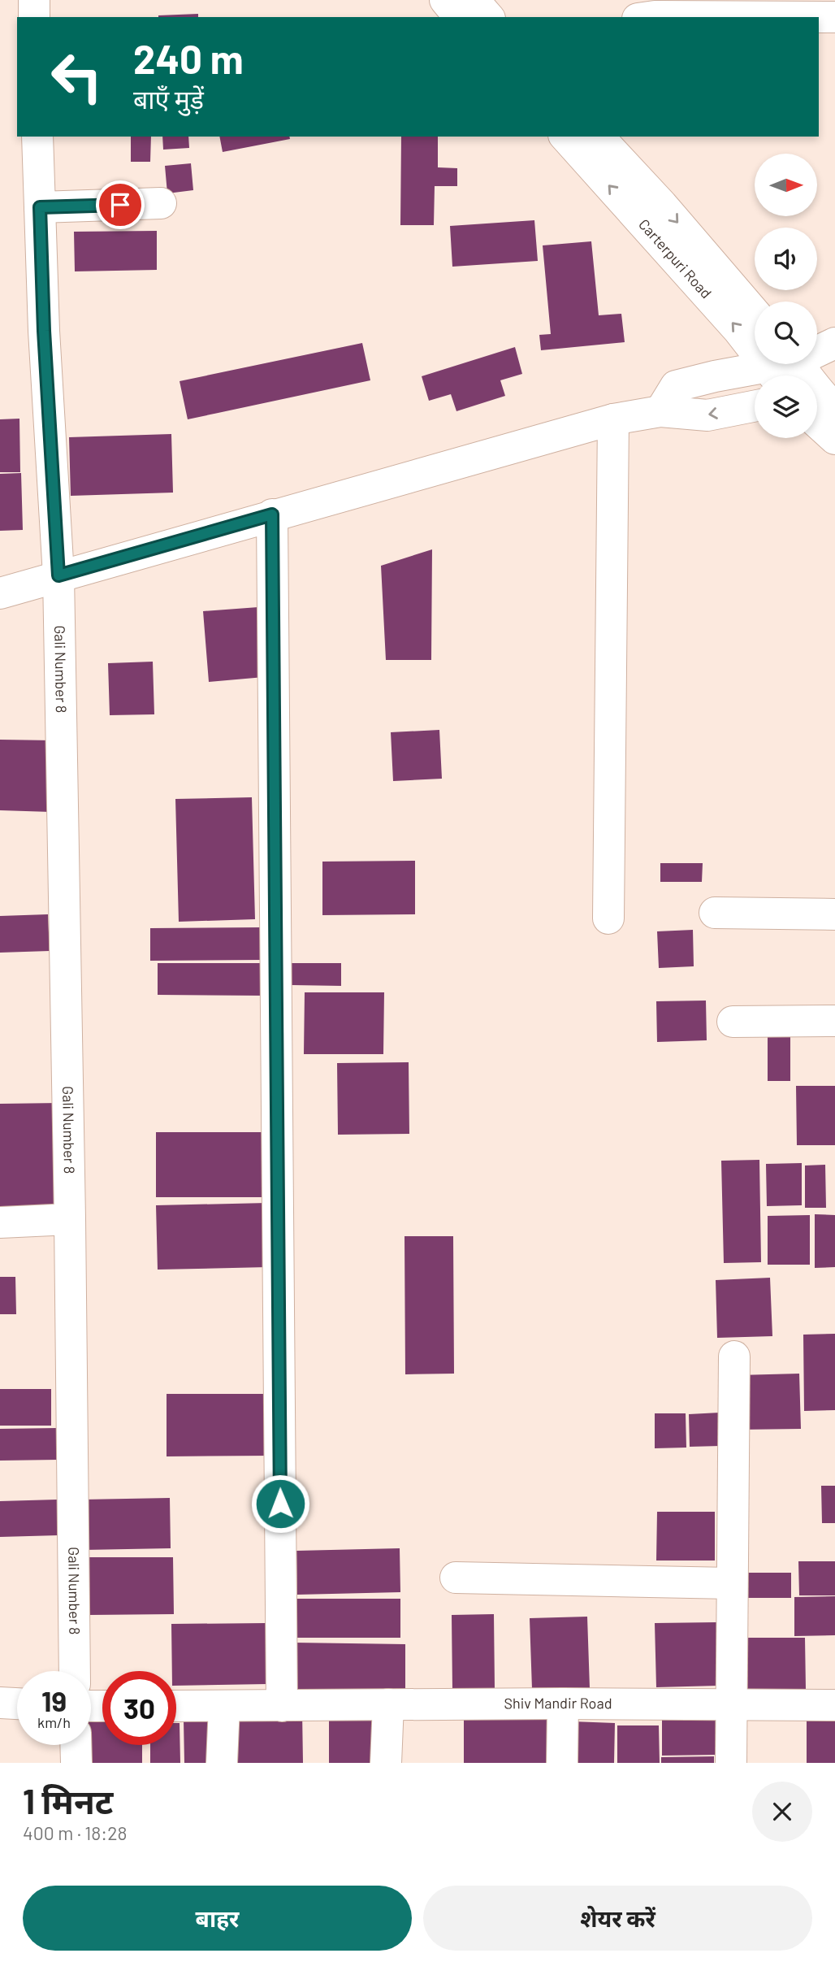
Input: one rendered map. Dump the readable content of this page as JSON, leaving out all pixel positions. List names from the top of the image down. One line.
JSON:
{"streets":{"street":["Carterpuri Road","Gali Number 8","Shiv Mandir Road"]},"north":"right","page":{"turn":["240 m","बाएँ मुड़ें"],"speed":"19 km/h","limit":"30","heading":["1 मिनट","400 m · 18:28"],"buttons":["बाहर","शेयर करें"]}}
